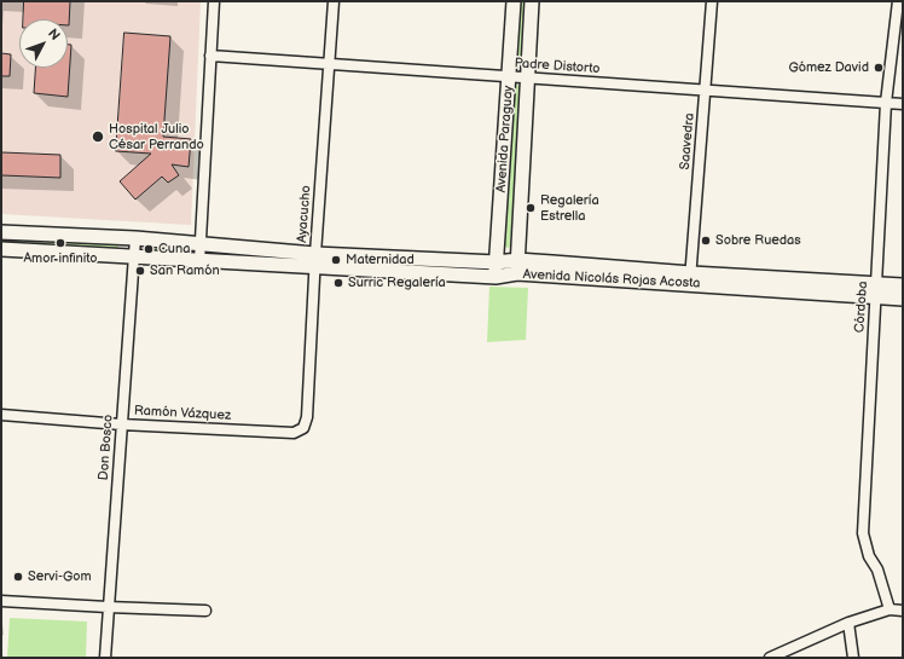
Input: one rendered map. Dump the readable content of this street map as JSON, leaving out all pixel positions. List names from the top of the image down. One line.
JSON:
{"streets":{"main road":["Avenida Paraguay","Avenida Nicolás Rojas Acosta"],"street":["Padre Distorto","Saavedra","Ayacucho","Córdoba","Ramón Vázquez","Don Bosco"]},"crossings":[["Padre Distorto","Avenida Paraguay"],["Padre Distorto","Saavedra"],["Padre Distorto","Ayacucho"],["Padre Distorto","Córdoba"],["Avenida Paraguay","Avenida Nicolás Rojas Acosta"],["Saavedra","Avenida Nicolás Rojas Acosta"],["Ayacucho","Avenida Nicolás Rojas Acosta"],["Ayacucho","Ramón Vázquez"],["Avenida Nicolás Rojas Acosta","Córdoba"],["Avenida Nicolás Rojas Acosta","Don Bosco"],["Ramón Vázquez","Don Bosco"]],"places":["Gómez David","Hospital Julio César Perrando","Regalería Estrella","Sobre Ruedas","Amor infinito","Cuna","Maternidad","San Ramón","Surric Regalería","Servi-Gom"],"north":"top right"}
